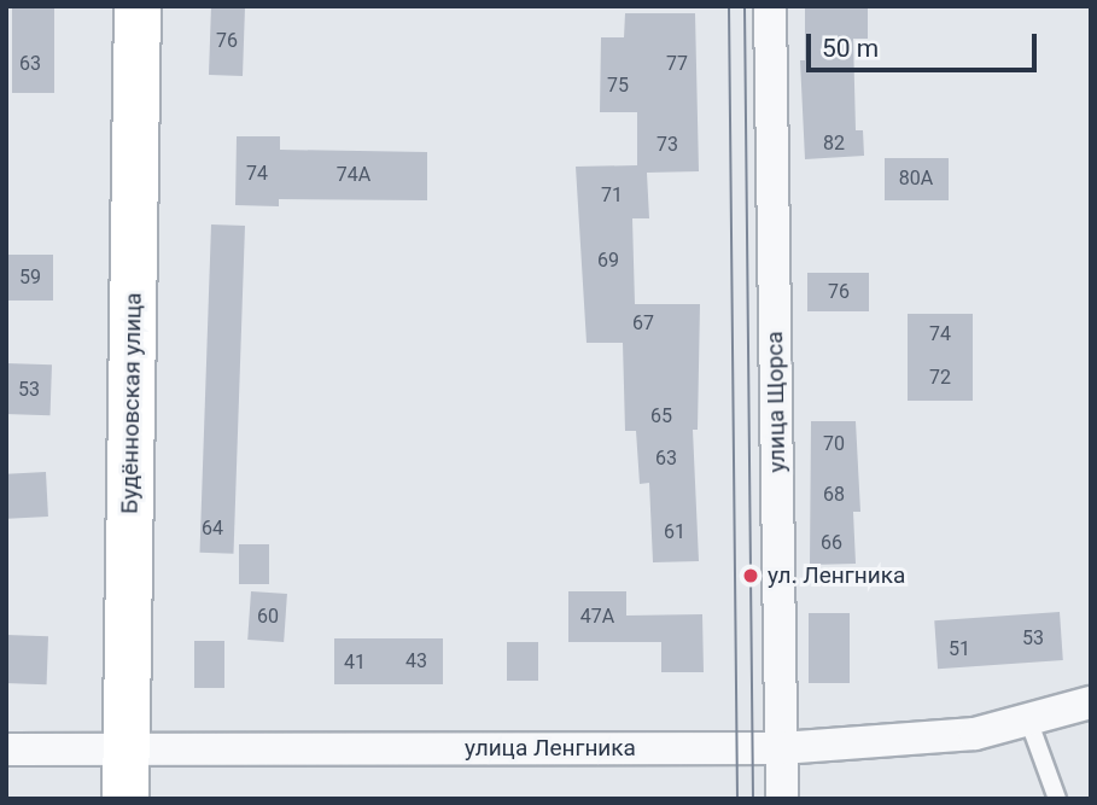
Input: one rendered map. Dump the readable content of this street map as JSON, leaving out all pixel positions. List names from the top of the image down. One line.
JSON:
{"streets":{"street":["улица Щорса","Будённовская улица","улица Ленгника"]},"crossings":[["улица Щорса","улица Ленгника"],["Будённовская улица","улица Ленгника"]],"places":["ул. Ленгника"],"house_numbers":["76","63","77","75","82","73","74","74А","80А","71","69","59","76","67","74","72","53","65","70","63","68","64","61","66","60","47А","53","51","43","41"],"scale_bar":"50 m"}
